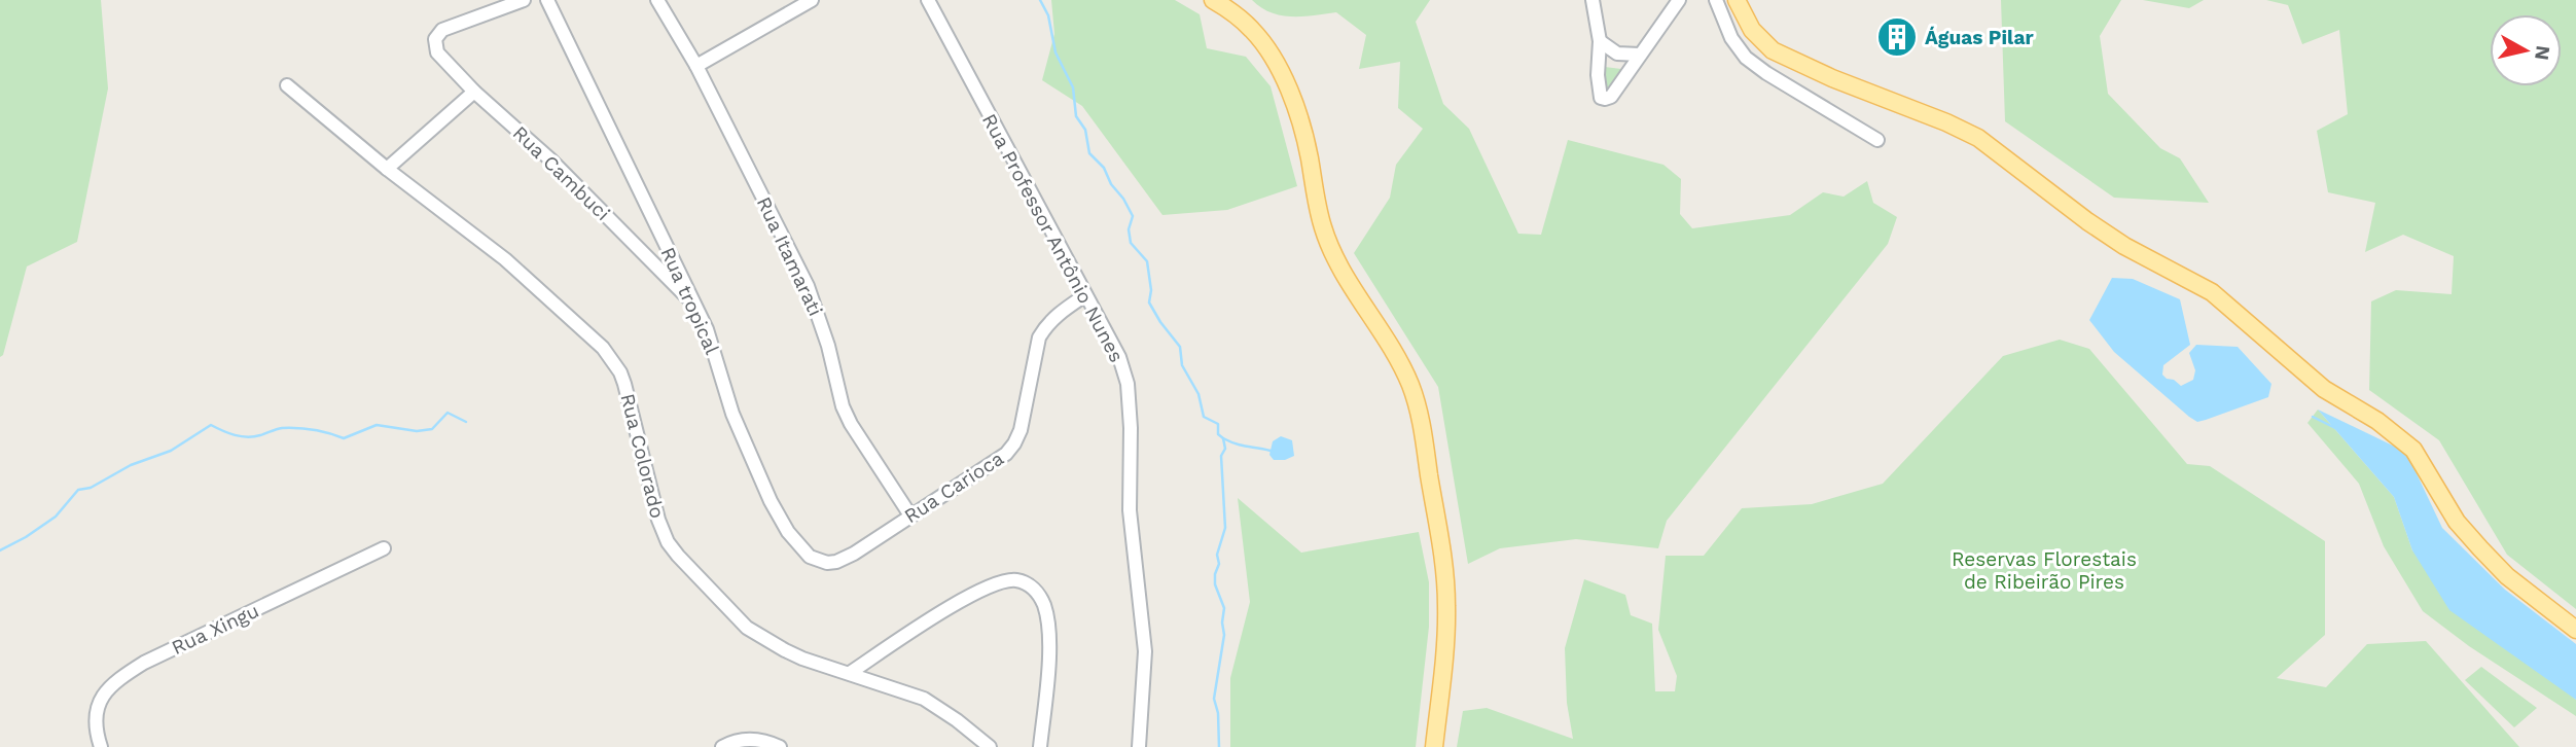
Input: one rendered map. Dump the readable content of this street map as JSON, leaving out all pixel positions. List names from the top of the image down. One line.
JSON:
{"streets":{"street":["Rua Cambuci","Rua Professor Antônio Nunes","Rua Itamarati","Rua tropical","Rua Colorado","Rua Carioca","Rua Xingu"]},"crossings":[["Rua Cambuci","Rua tropical"],["Rua Professor Antônio Nunes","Rua Carioca"],["Rua Itamarati","Rua Carioca"],["Rua tropical","Rua Carioca"]],"parks":["Reservas Florestais de Ribeirão Pires"],"places":{"building":["Águas Pilar"]},"north":"right"}
